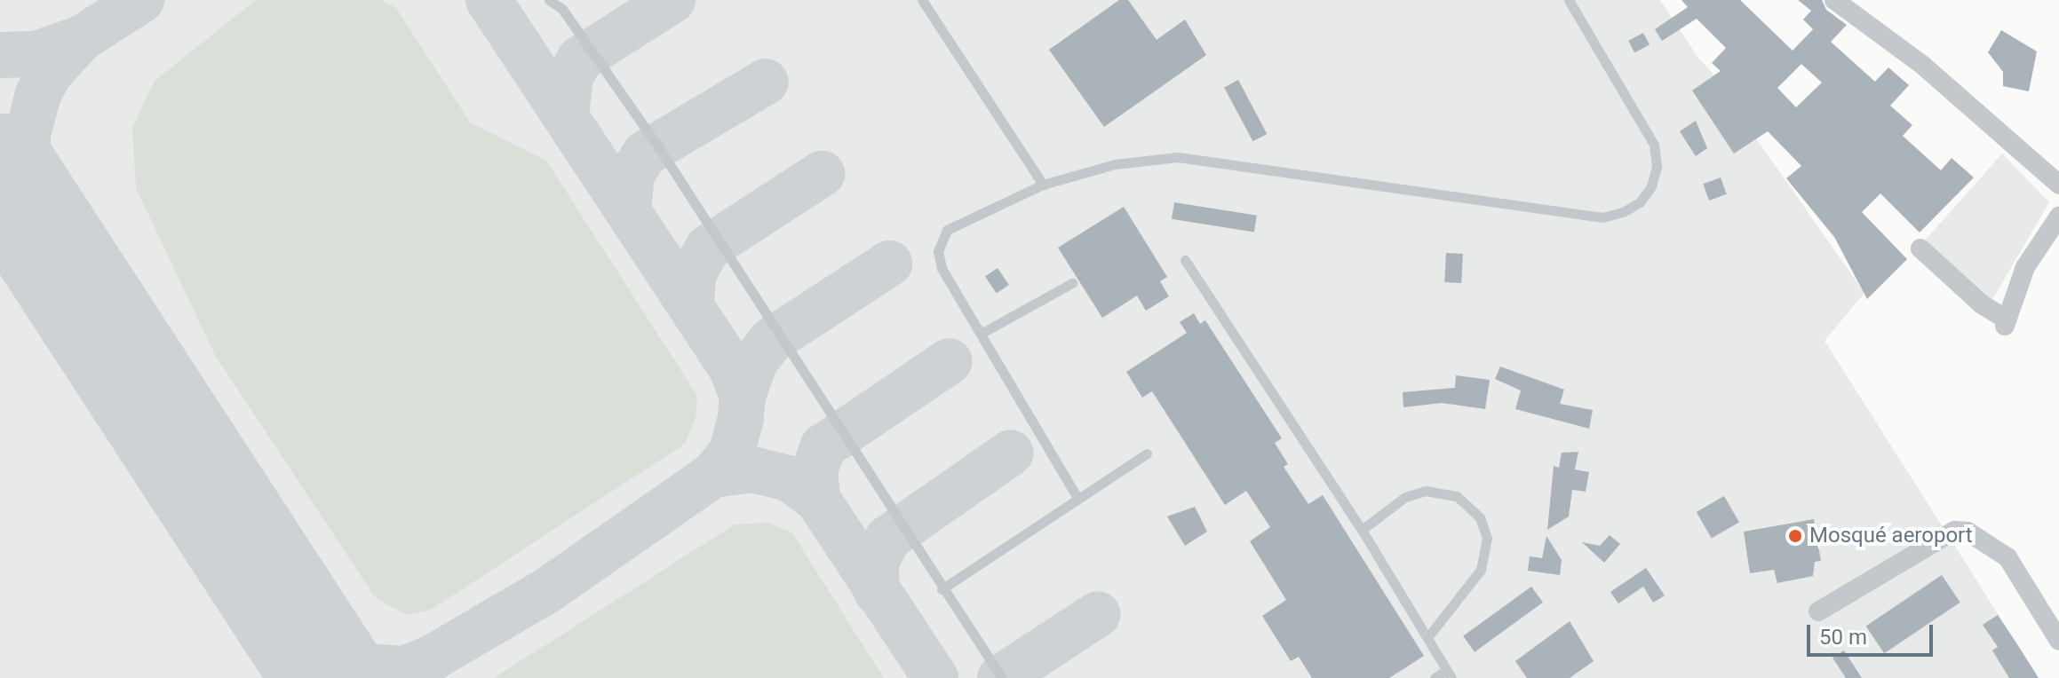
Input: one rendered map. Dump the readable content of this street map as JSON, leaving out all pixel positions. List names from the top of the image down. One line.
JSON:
{"places":["Mosqué aeroport"],"scale_bar":"50 m"}
